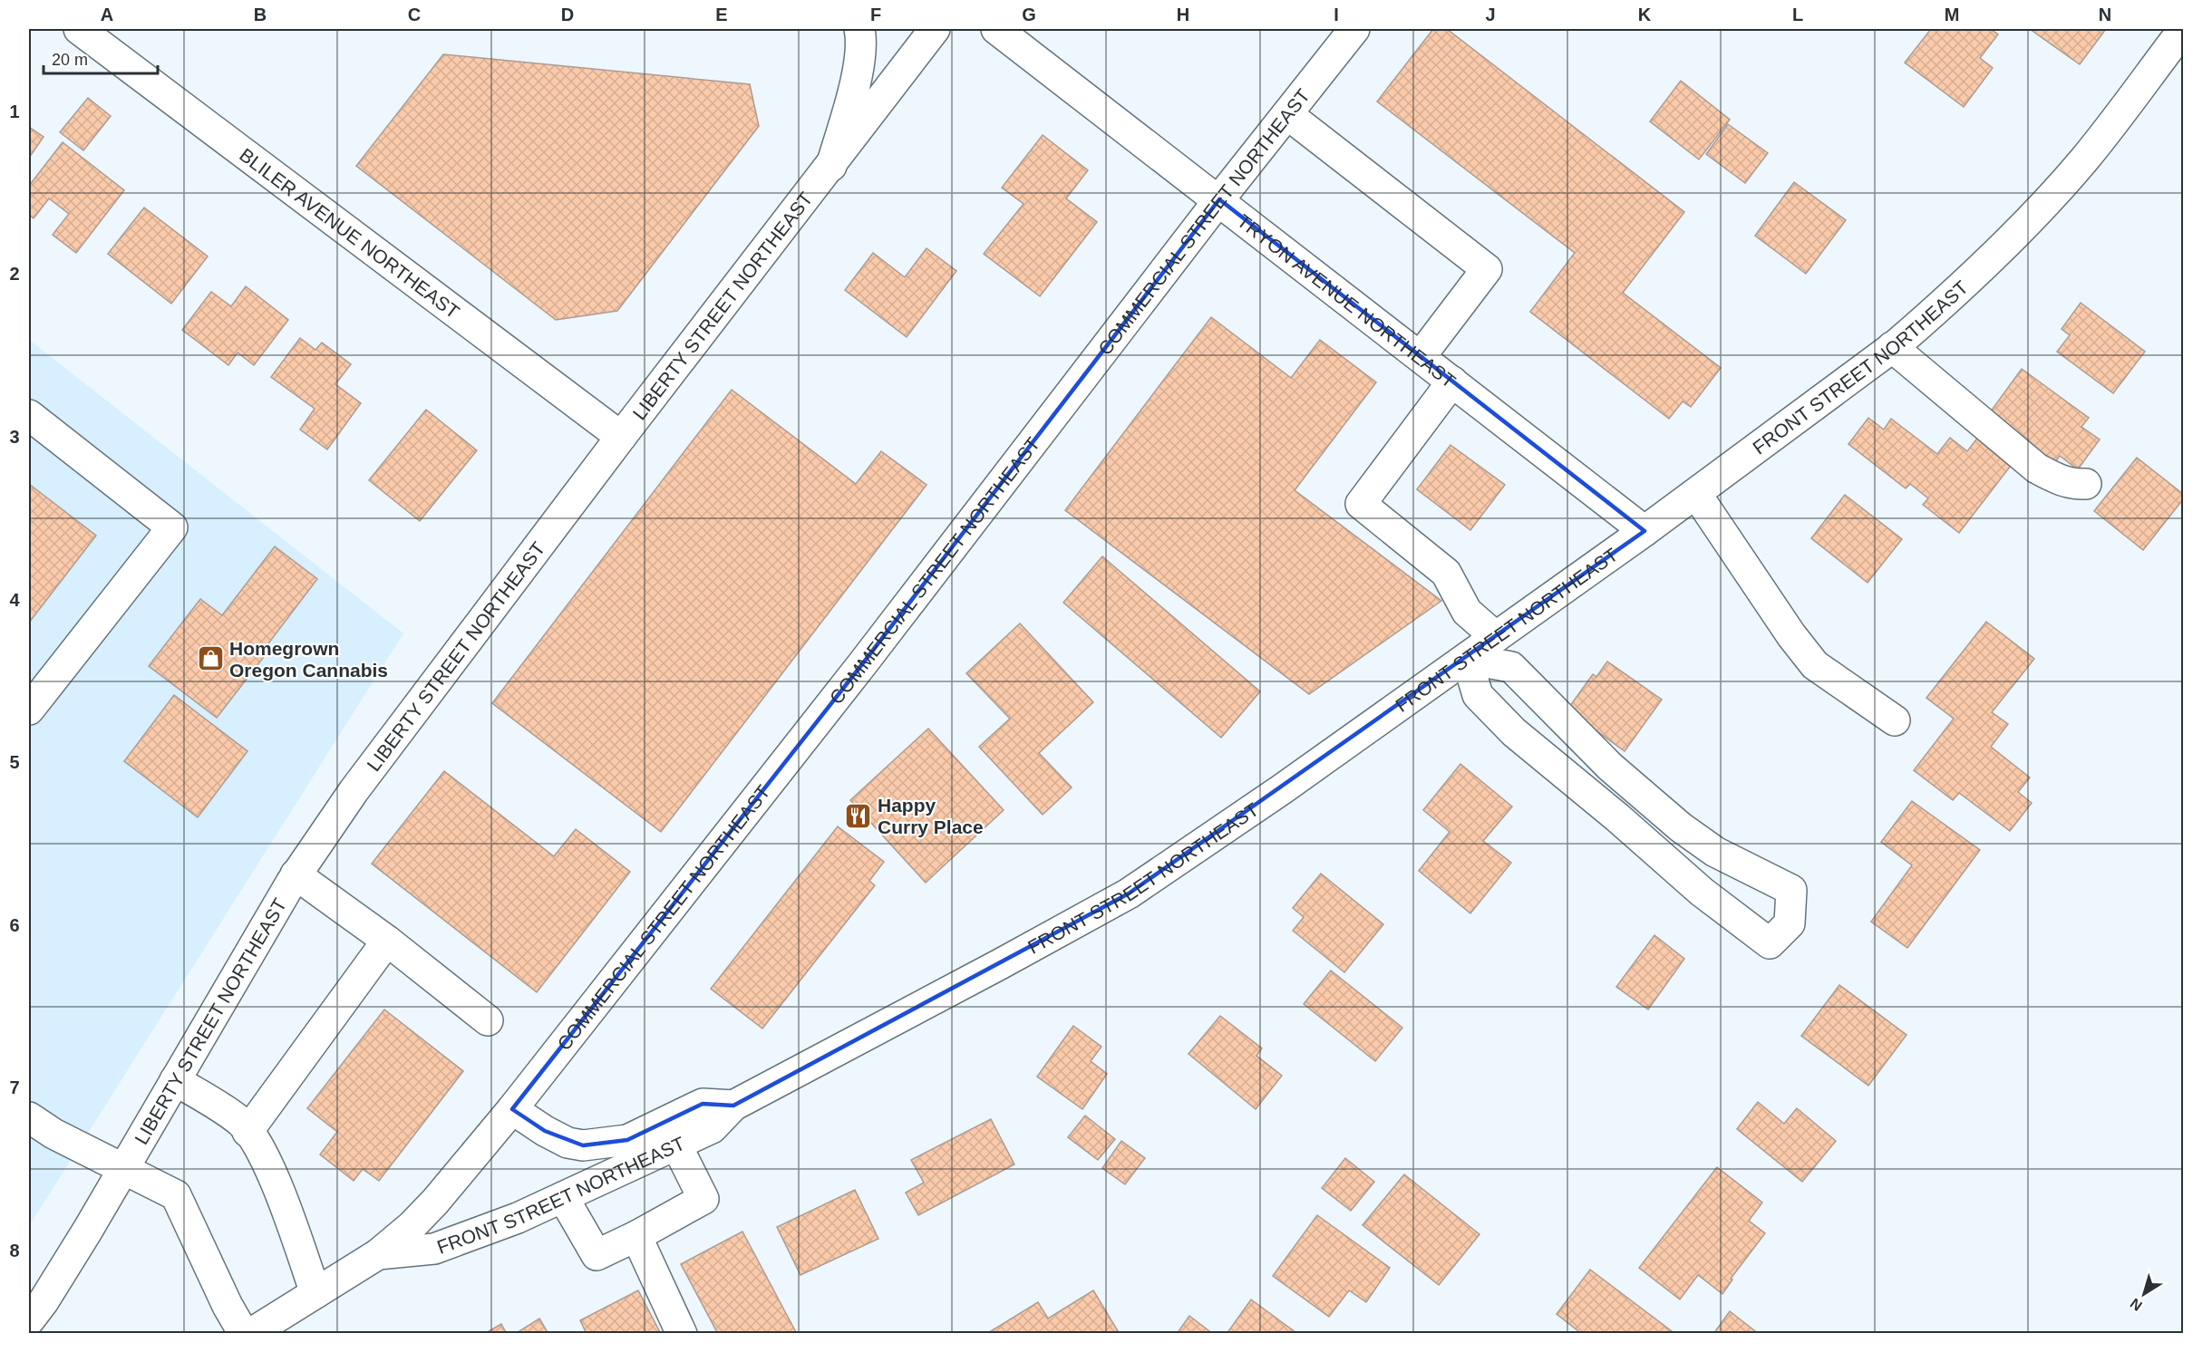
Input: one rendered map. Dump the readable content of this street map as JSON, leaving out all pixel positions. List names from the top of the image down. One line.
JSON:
{"streets":{"main road":["COMMERCIAL STREET NORTHEAST","BLILER AVENUE NORTHEAST","TRYON AVENUE NORTHEAST","LIBERTY STREET NORTHEAST","FRONT STREET NORTHEAST"]},"crossings":[["COMMERCIAL STREET NORTHEAST","TRYON AVENUE NORTHEAST"],["COMMERCIAL STREET NORTHEAST","FRONT STREET NORTHEAST"],["BLILER AVENUE NORTHEAST","LIBERTY STREET NORTHEAST"],["TRYON AVENUE NORTHEAST","FRONT STREET NORTHEAST"]],"places":{"shop":["Homegrown Oregon Cannabis"],"restaurant":["Happy Curry Place"]},"scale_bar":"20 m","north":"bottom left","grid":{"columns":["A","B","C","D","E","F","G","H","I","J","K","L","M","N"],"rows":["1","2","3","4","5","6","7","8"]}}
